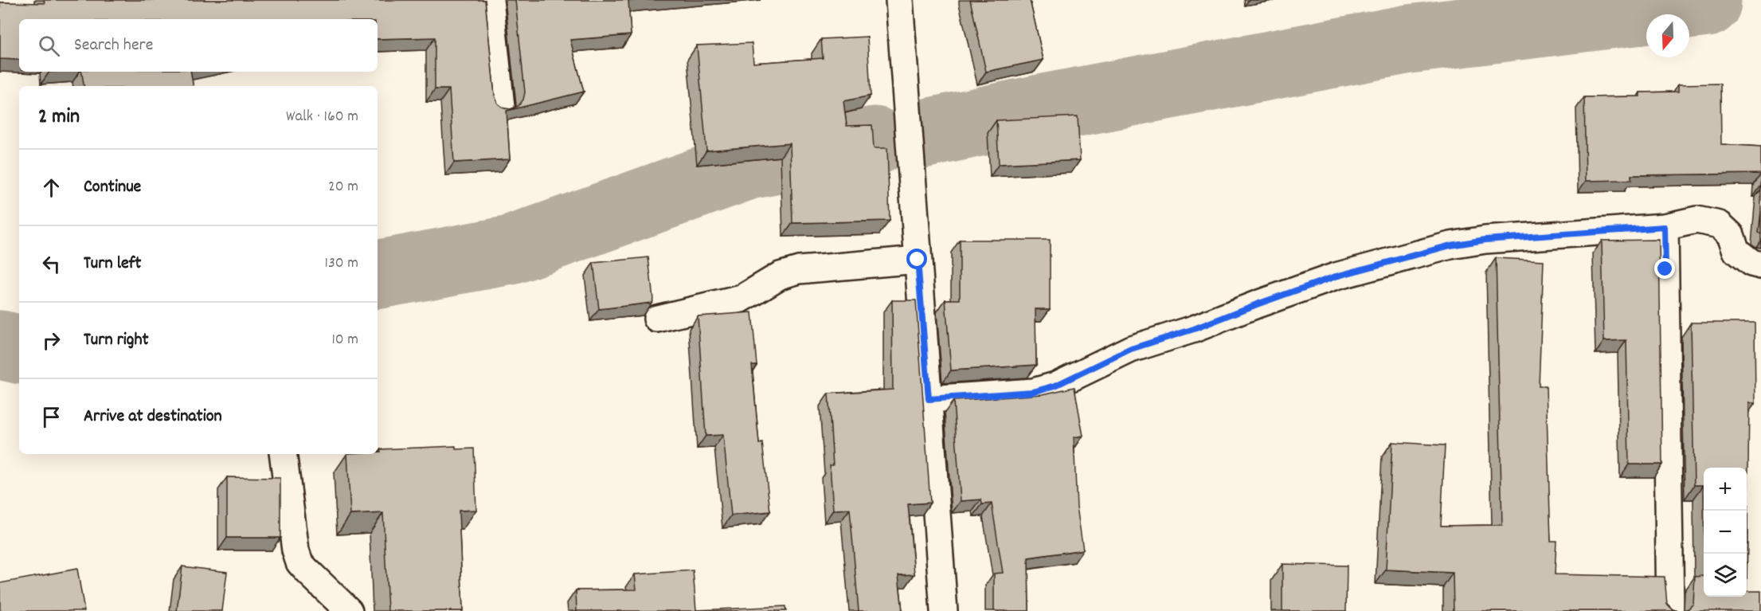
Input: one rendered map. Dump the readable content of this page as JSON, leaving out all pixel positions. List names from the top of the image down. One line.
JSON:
{"north":"bottom","page":{"search":"Search here","heading":["2 min","Walk · 160 m"],"list":[["Continue","20 m"],["Turn left","130 m"],["Turn right","10 m"],"Arrive at destination"],"map_buttons":["+","−"]}}
